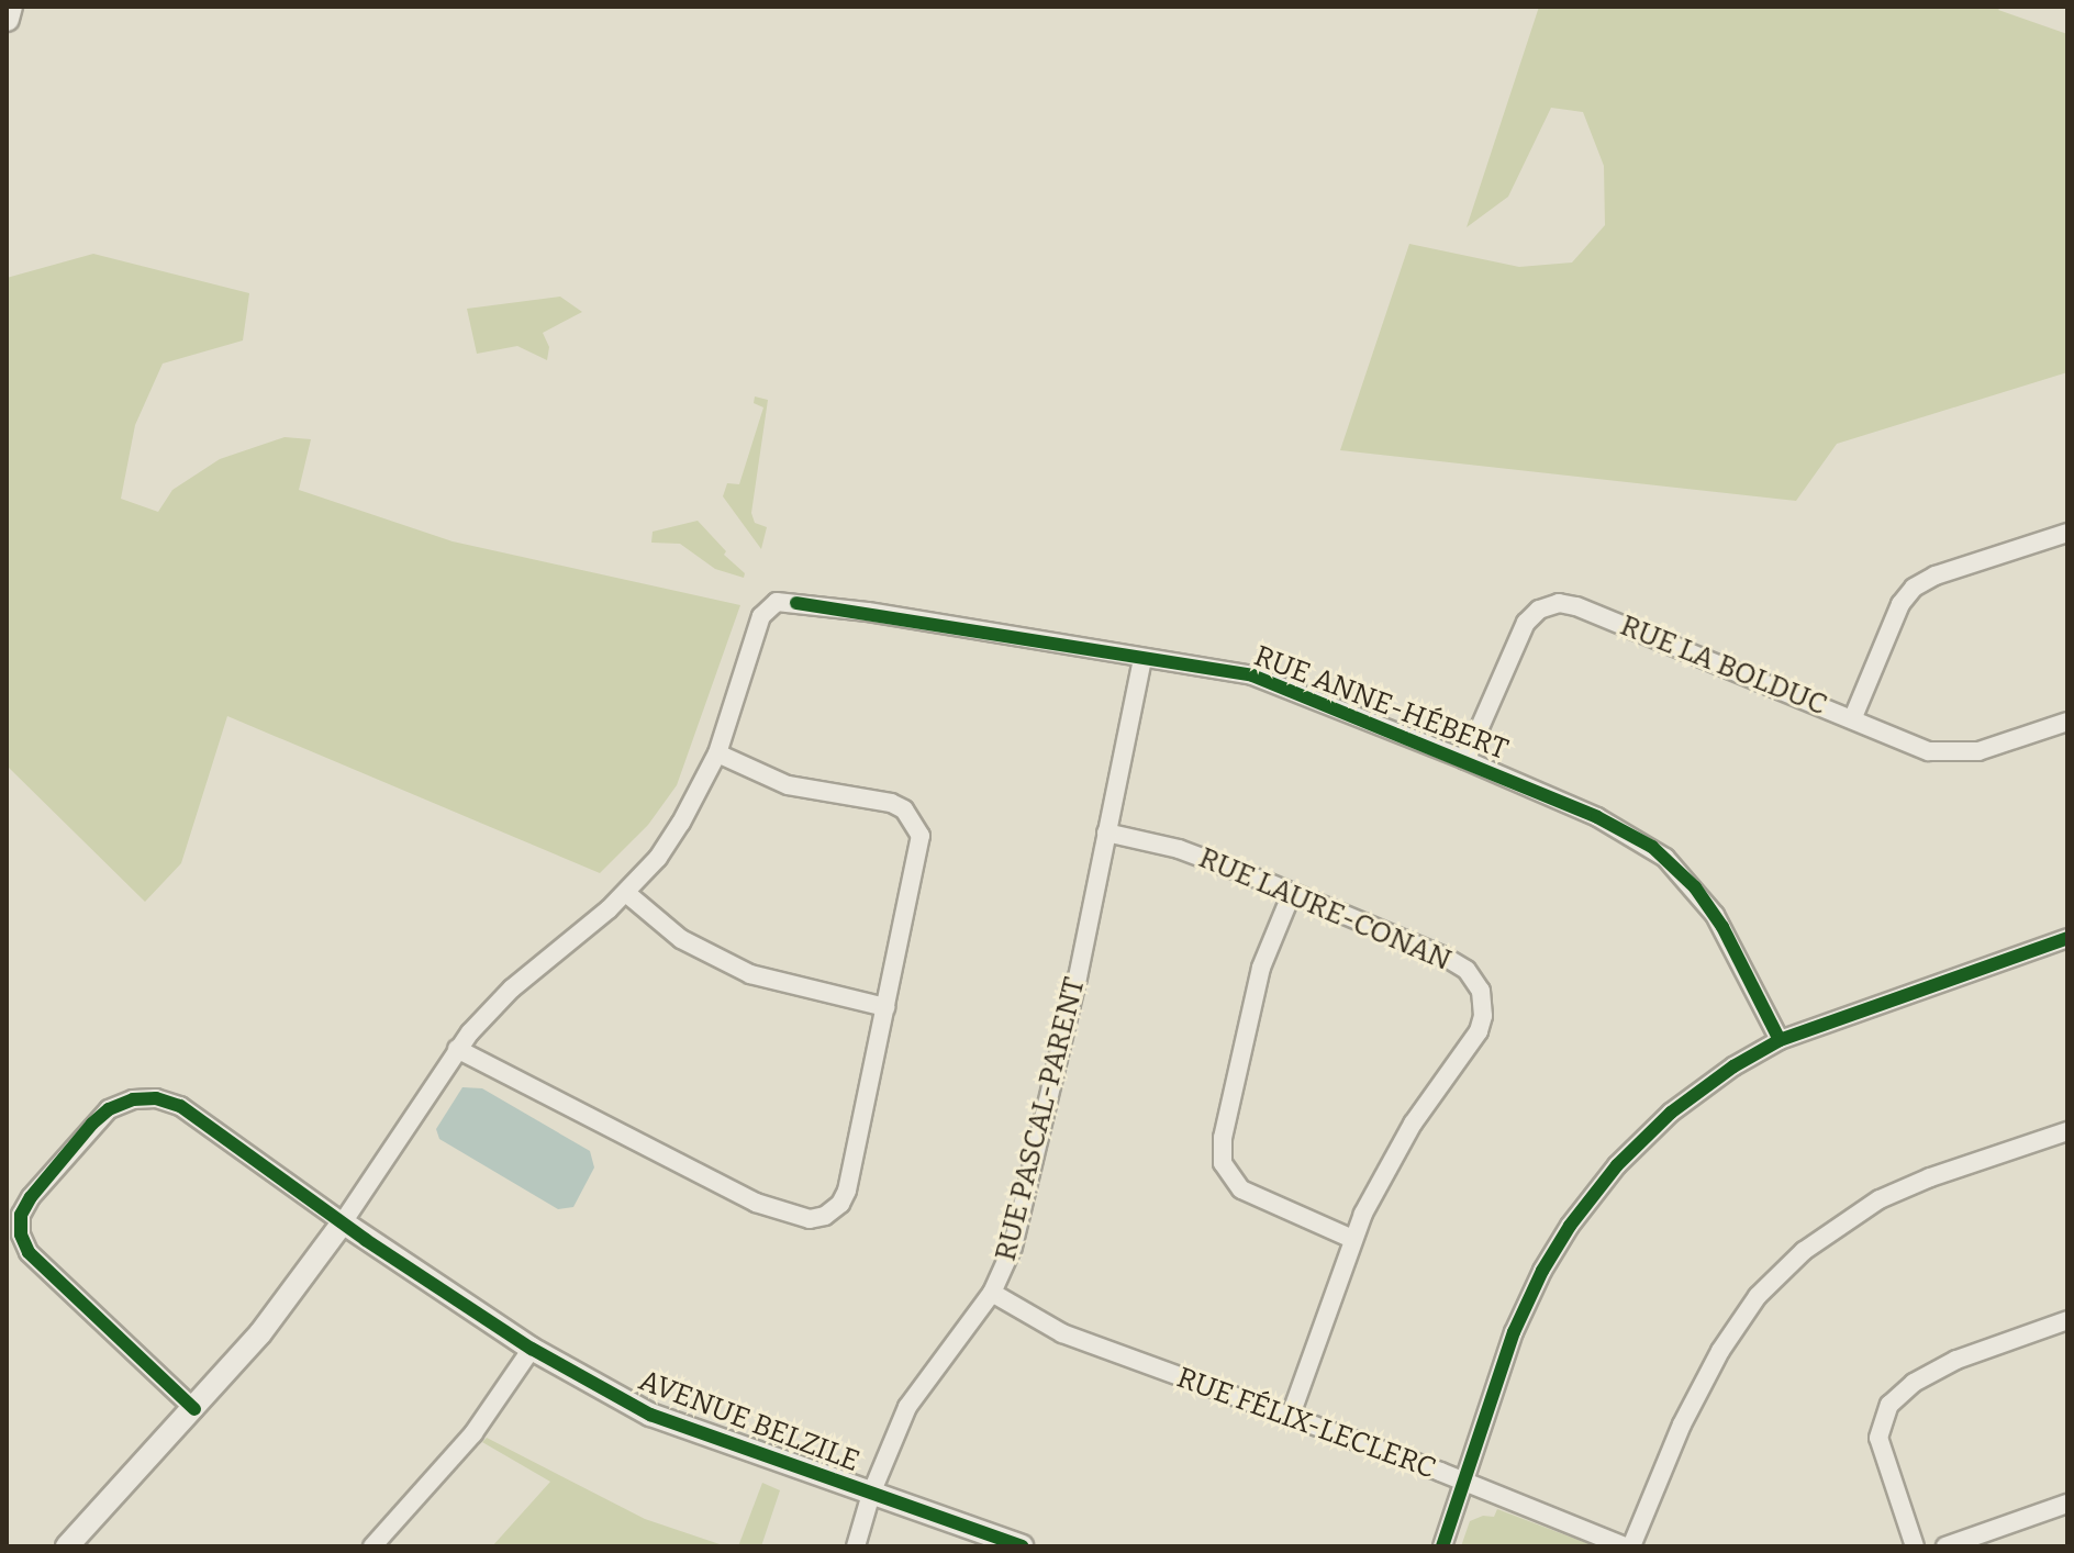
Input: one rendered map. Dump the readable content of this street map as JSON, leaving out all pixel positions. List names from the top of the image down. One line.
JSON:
{"streets":{"street":["RUE LA BOLDUC","RUE ANNE-HÉBERT","RUE LAURE-CONAN","RUE PASCAL-PARENT","AVENUE BELZILE","RUE FÉLIX-LECLERC"]},"crossings":[["RUE LA BOLDUC","RUE ANNE-HÉBERT"],["RUE ANNE-HÉBERT","RUE PASCAL-PARENT"],["RUE LAURE-CONAN","RUE PASCAL-PARENT"],["RUE LAURE-CONAN","RUE FÉLIX-LECLERC"],["RUE PASCAL-PARENT","AVENUE BELZILE"],["RUE PASCAL-PARENT","RUE FÉLIX-LECLERC"]]}
